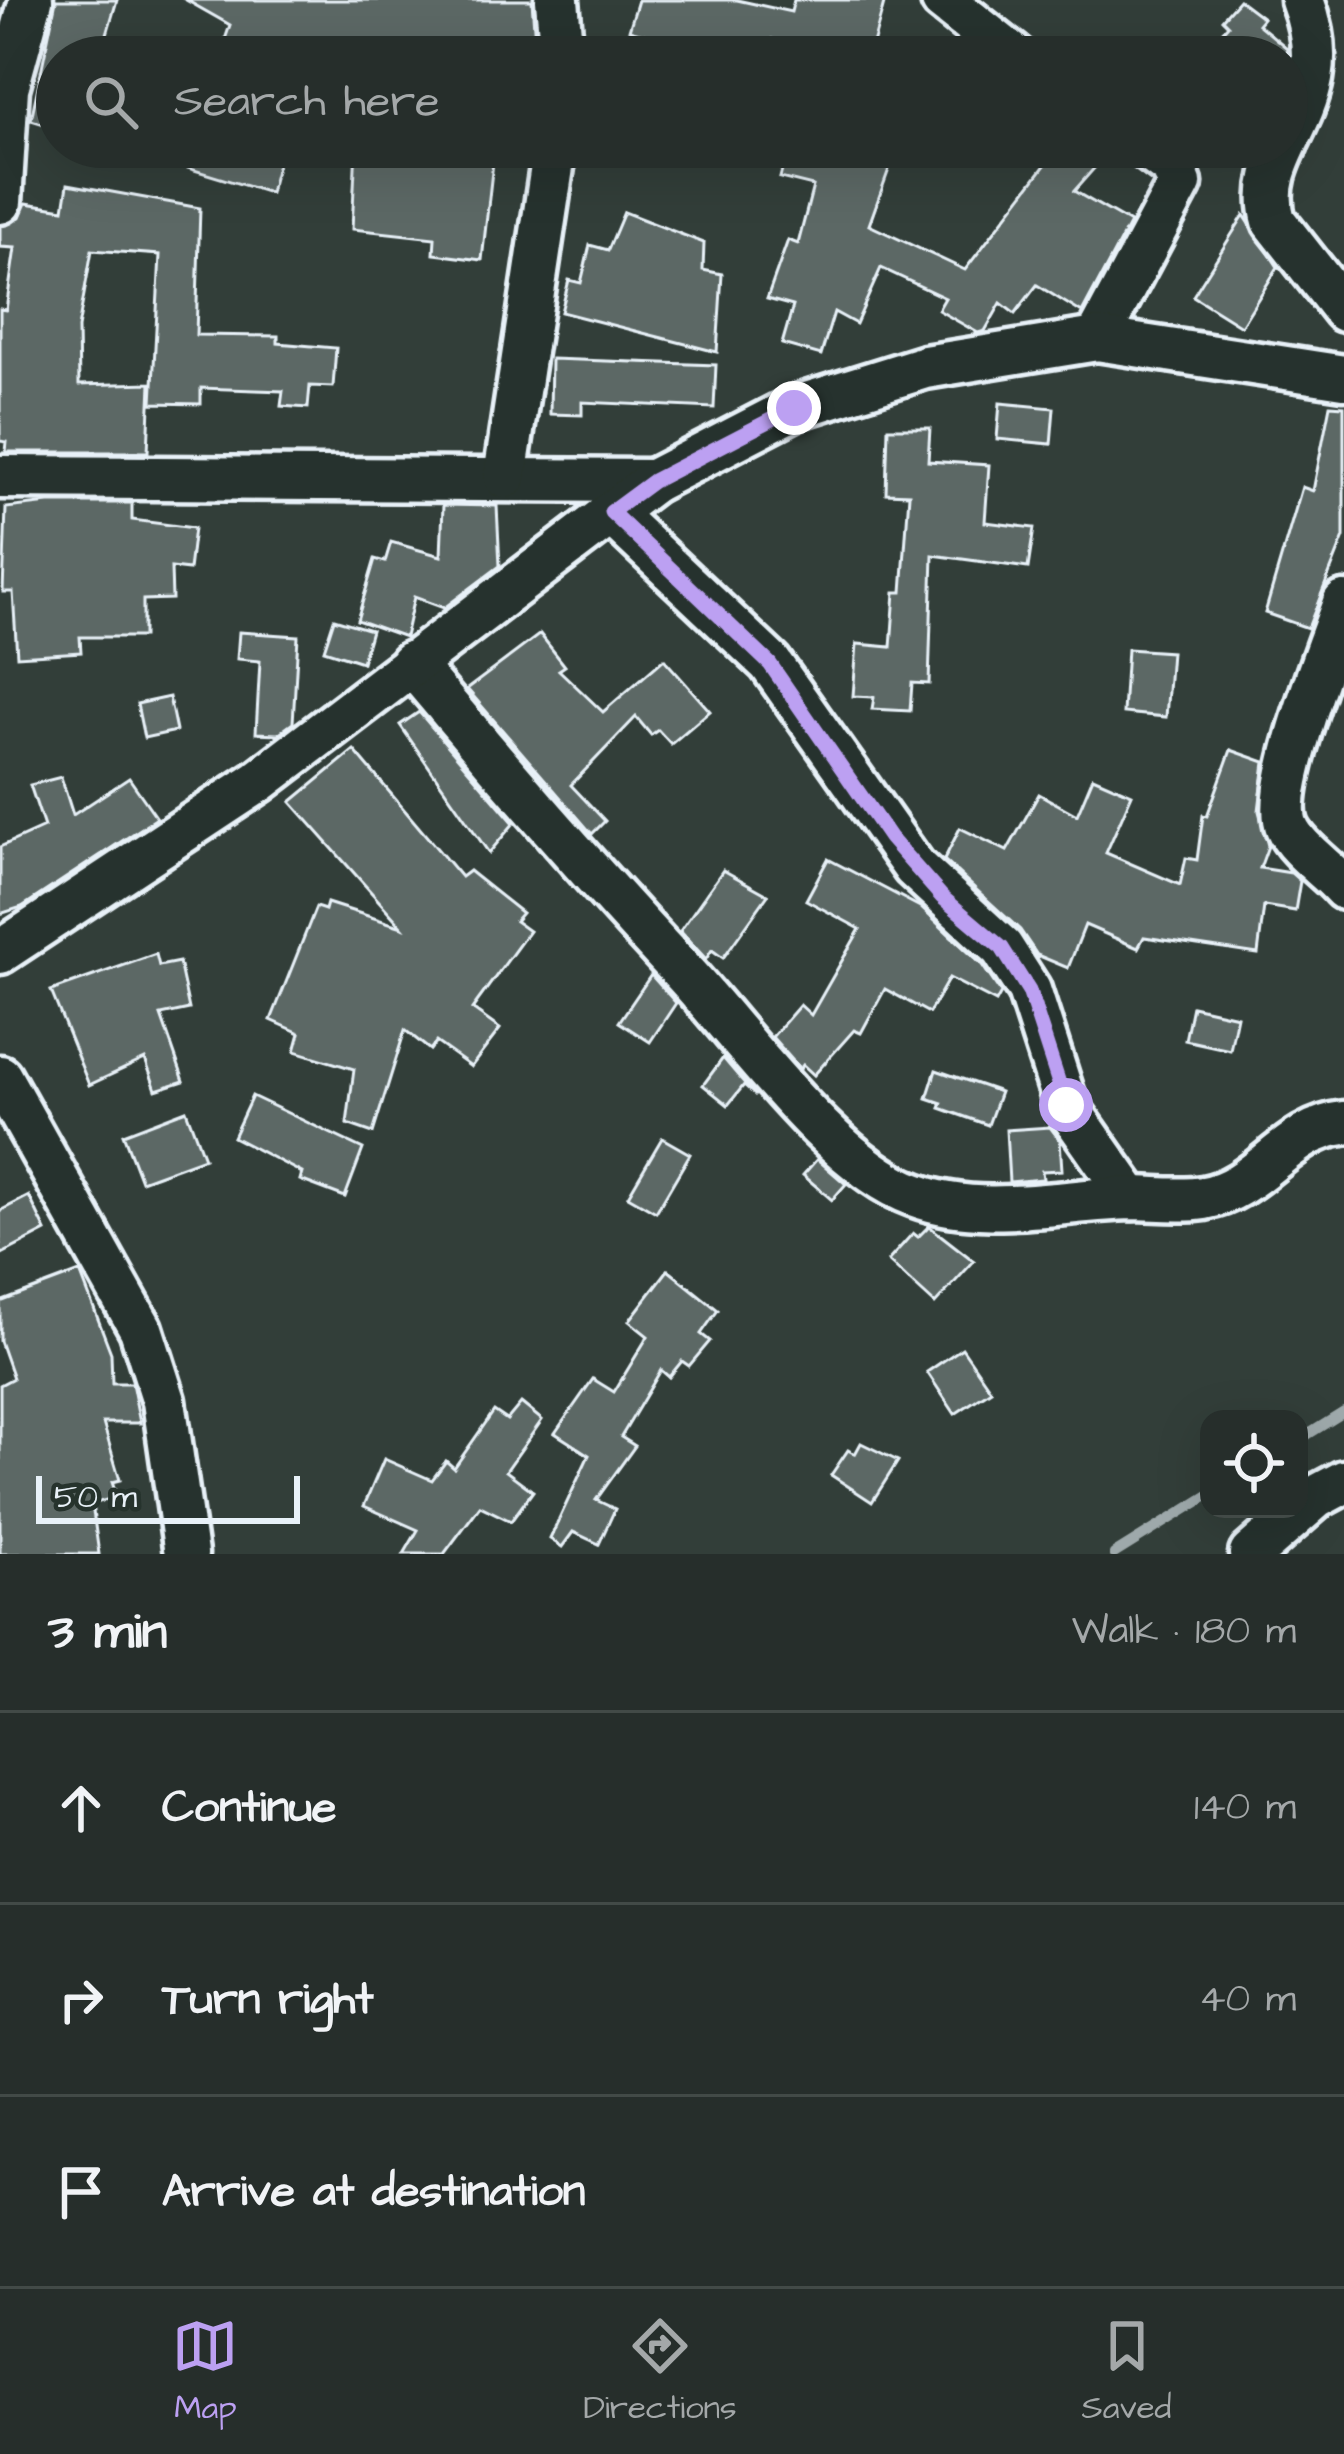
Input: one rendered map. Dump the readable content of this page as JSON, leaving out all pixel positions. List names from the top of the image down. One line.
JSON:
{"scale_bar":"50 m","page":{"search":"Search here","scale":"50 m","heading":["3 min","Walk · 180 m"],"list":[["Continue","140 m"],["Turn right","40 m"],"Arrive at destination"],"nav":["Map","Directions","Saved"]}}
